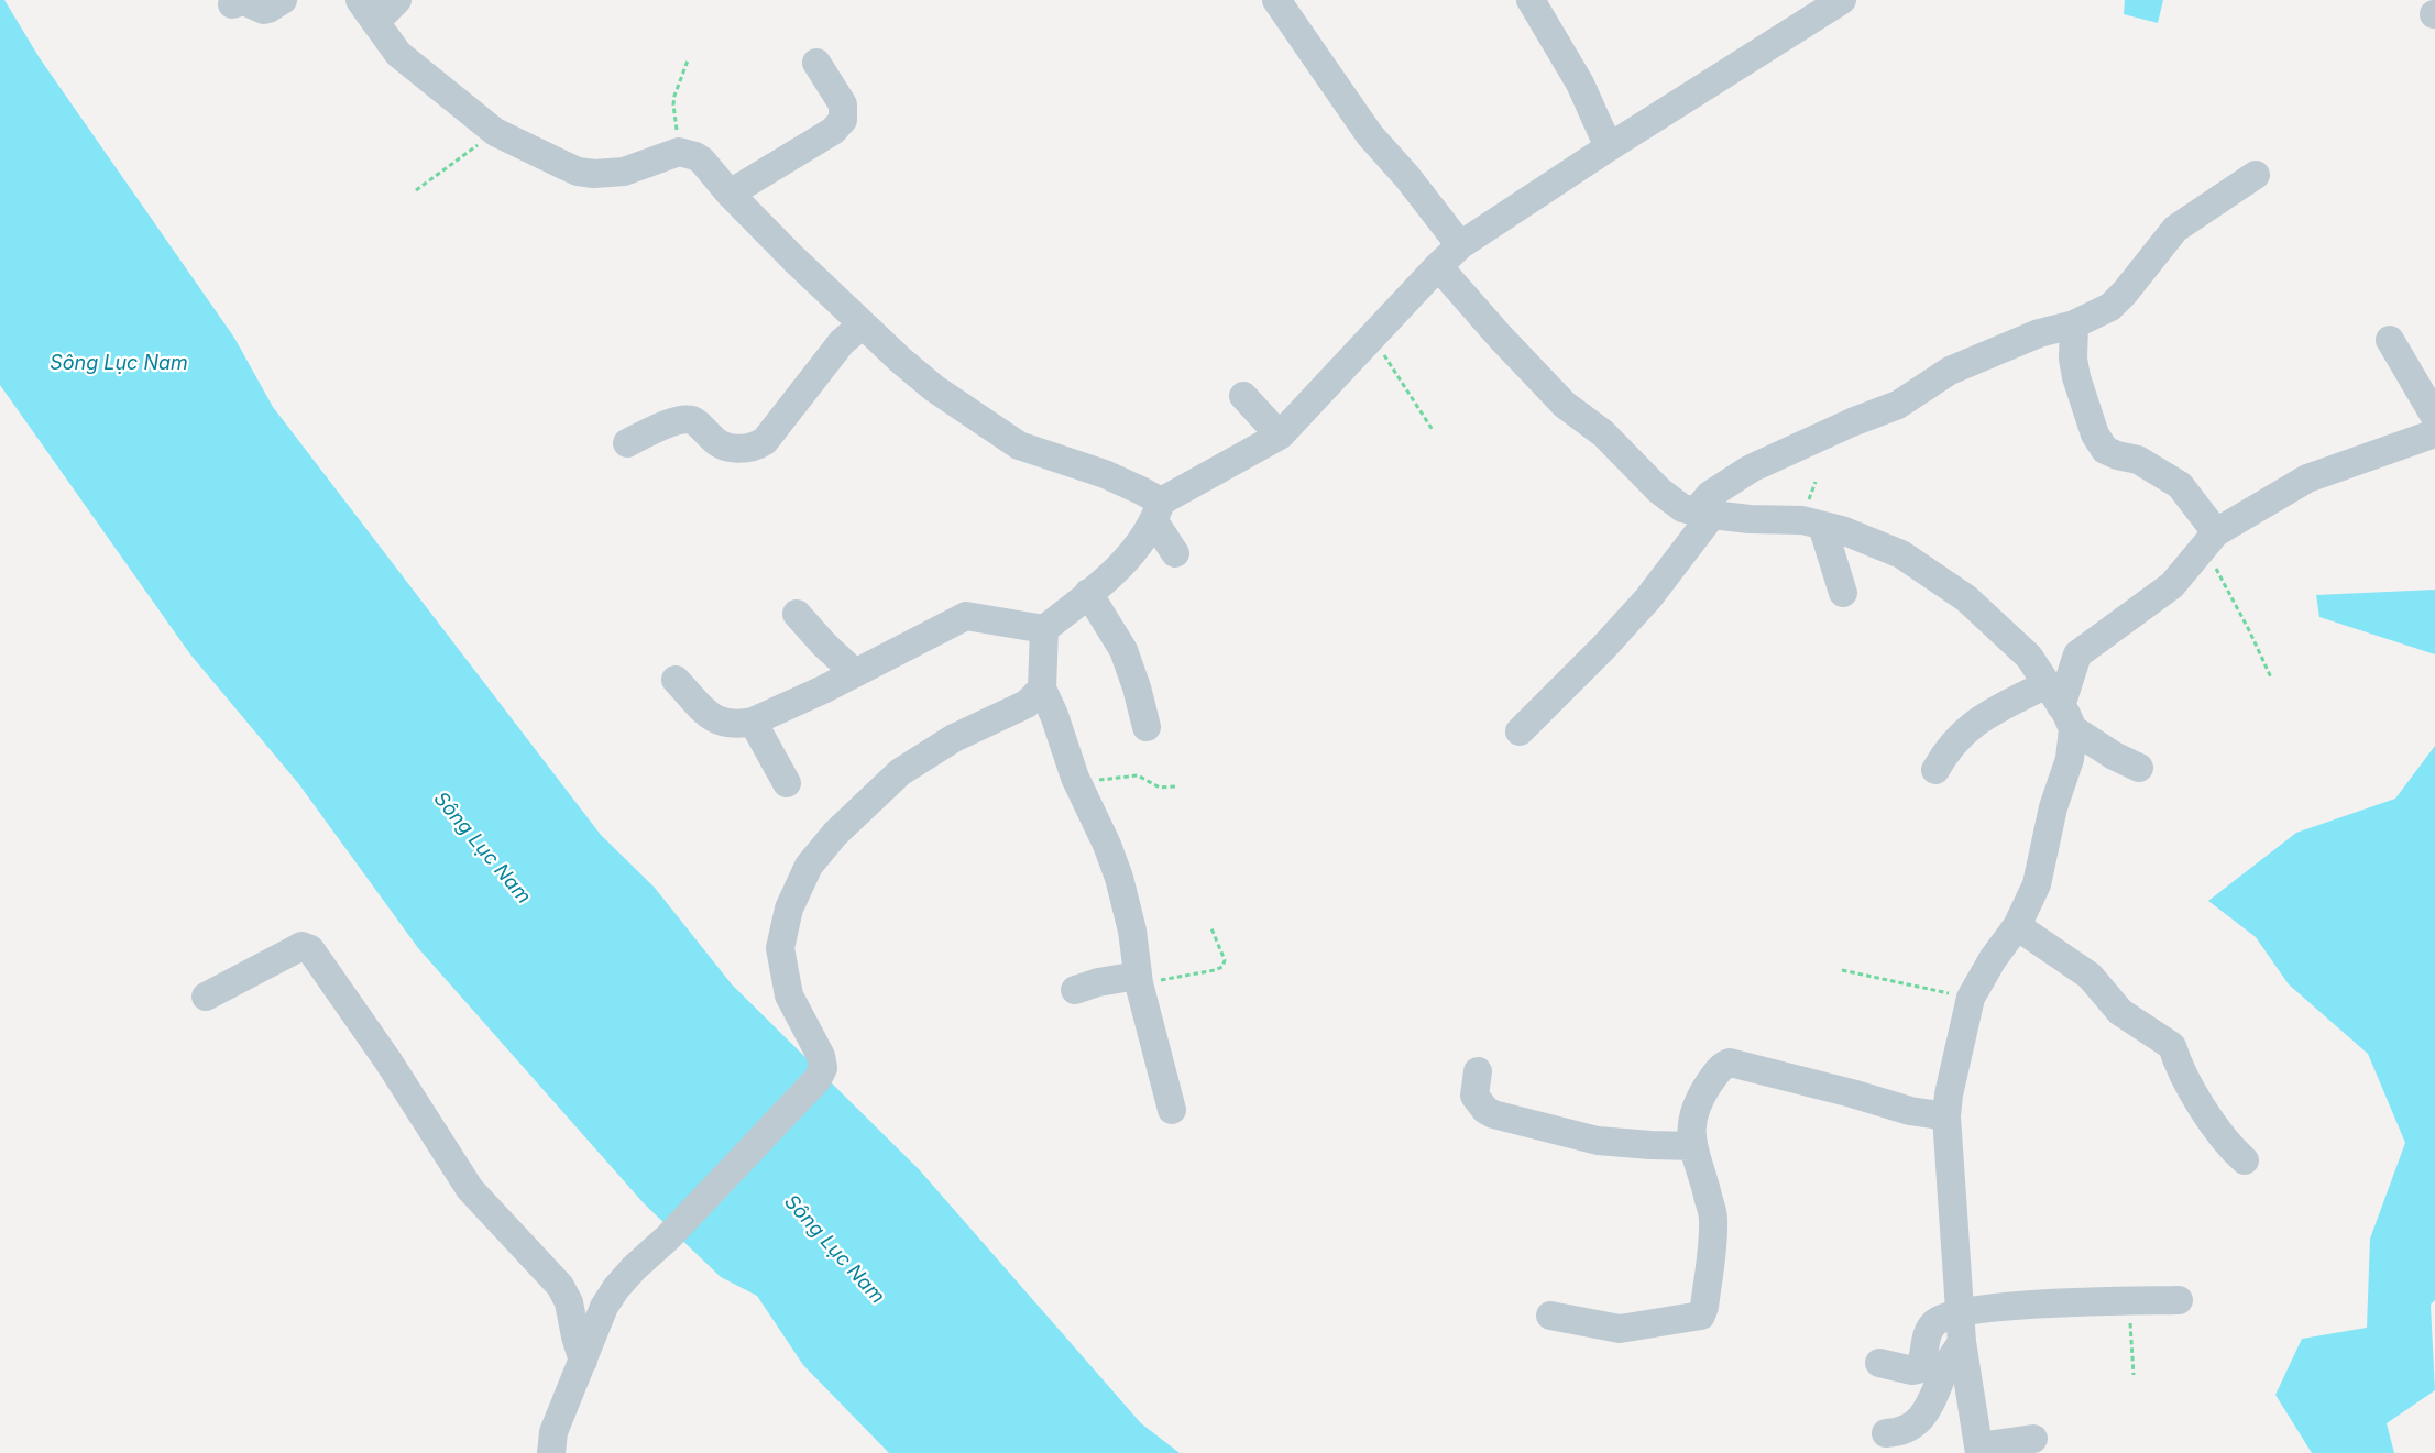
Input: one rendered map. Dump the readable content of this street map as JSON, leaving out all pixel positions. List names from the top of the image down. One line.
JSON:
{"water":["Sông Lục Nam"]}
